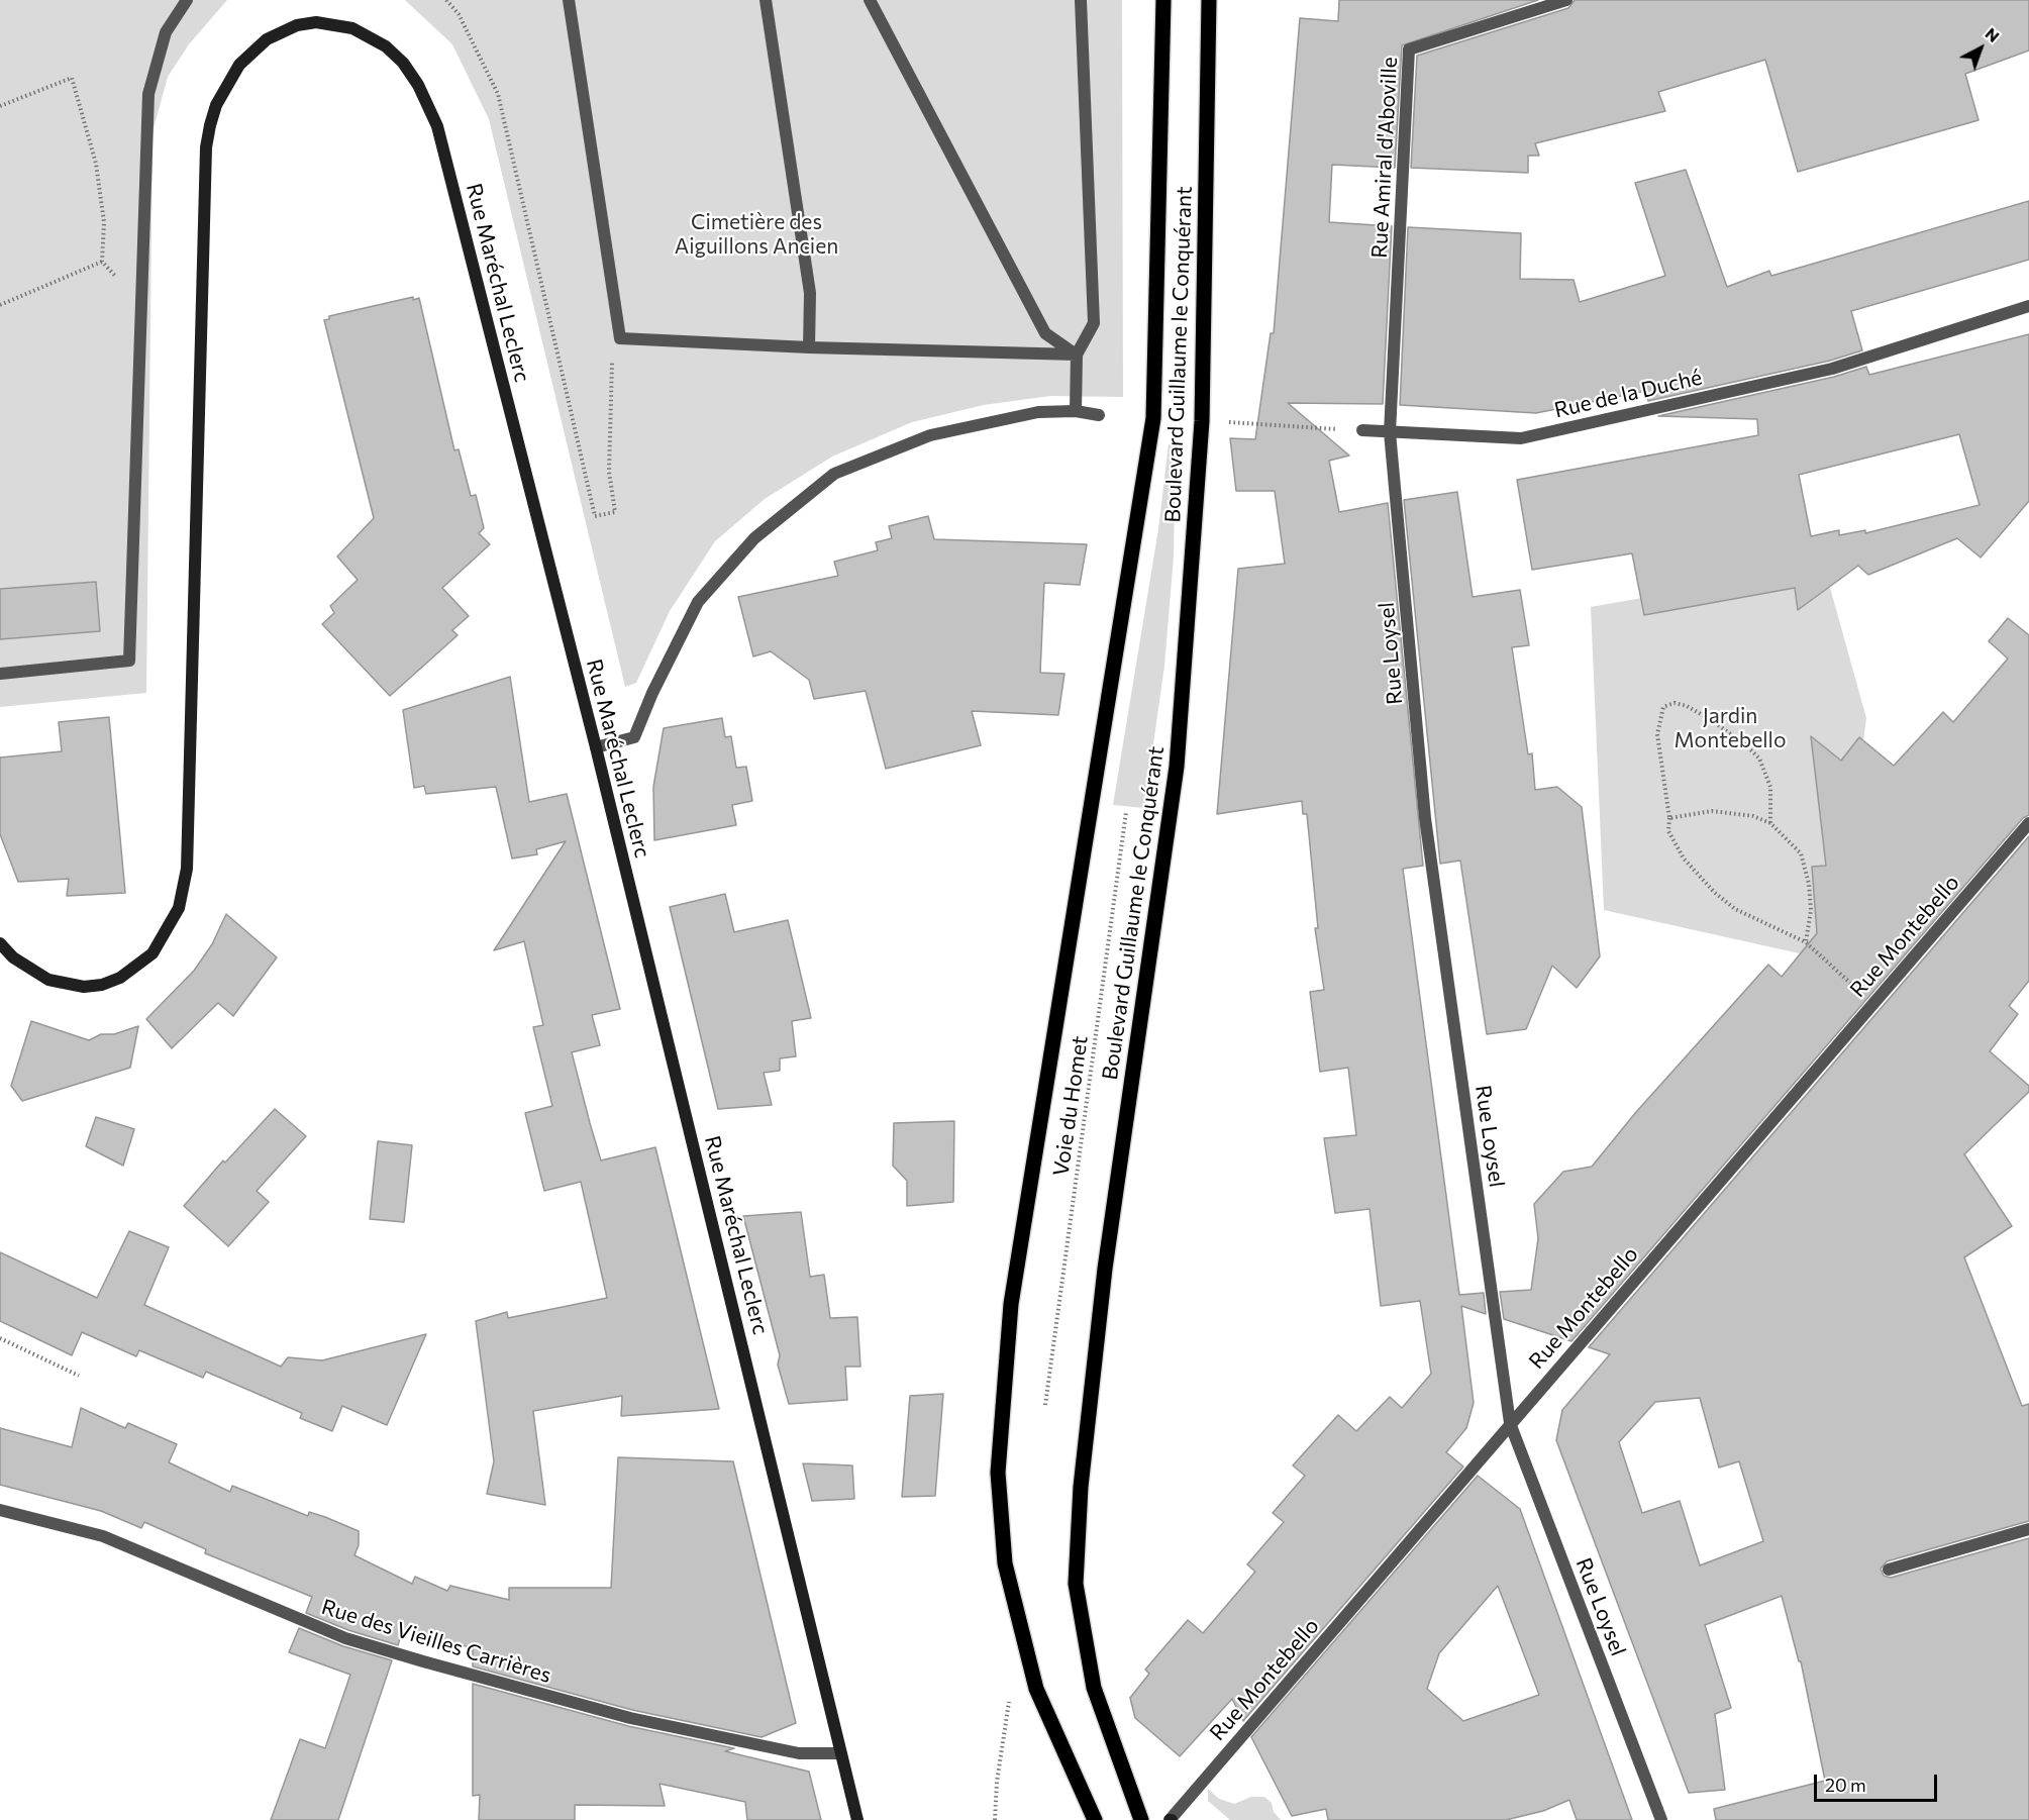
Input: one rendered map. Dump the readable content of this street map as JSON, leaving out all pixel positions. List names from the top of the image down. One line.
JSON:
{"streets":{"main road":["Rue Maréchal Leclerc","Boulevard Guillaume le Conquérant"],"street":["Rue Amiral d'Aboville","Rue de la Duché","Rue Loysel","Rue Montebello","Rue des Vieilles Carrières"],"path":["Voie du Homet"]},"crossings":[["Rue Amiral d'Aboville","Rue de la Duché"],["Rue Amiral d'Aboville","Rue Loysel"],["Rue Maréchal Leclerc","Rue des Vieilles Carrières"],["Rue de la Duché","Rue Loysel"],["Rue Loysel","Rue Montebello"]],"parks":["Cimetière des Aiguillons Ancien","Jardin Montebello"],"scale_bar":"20 m","north":"top right"}
